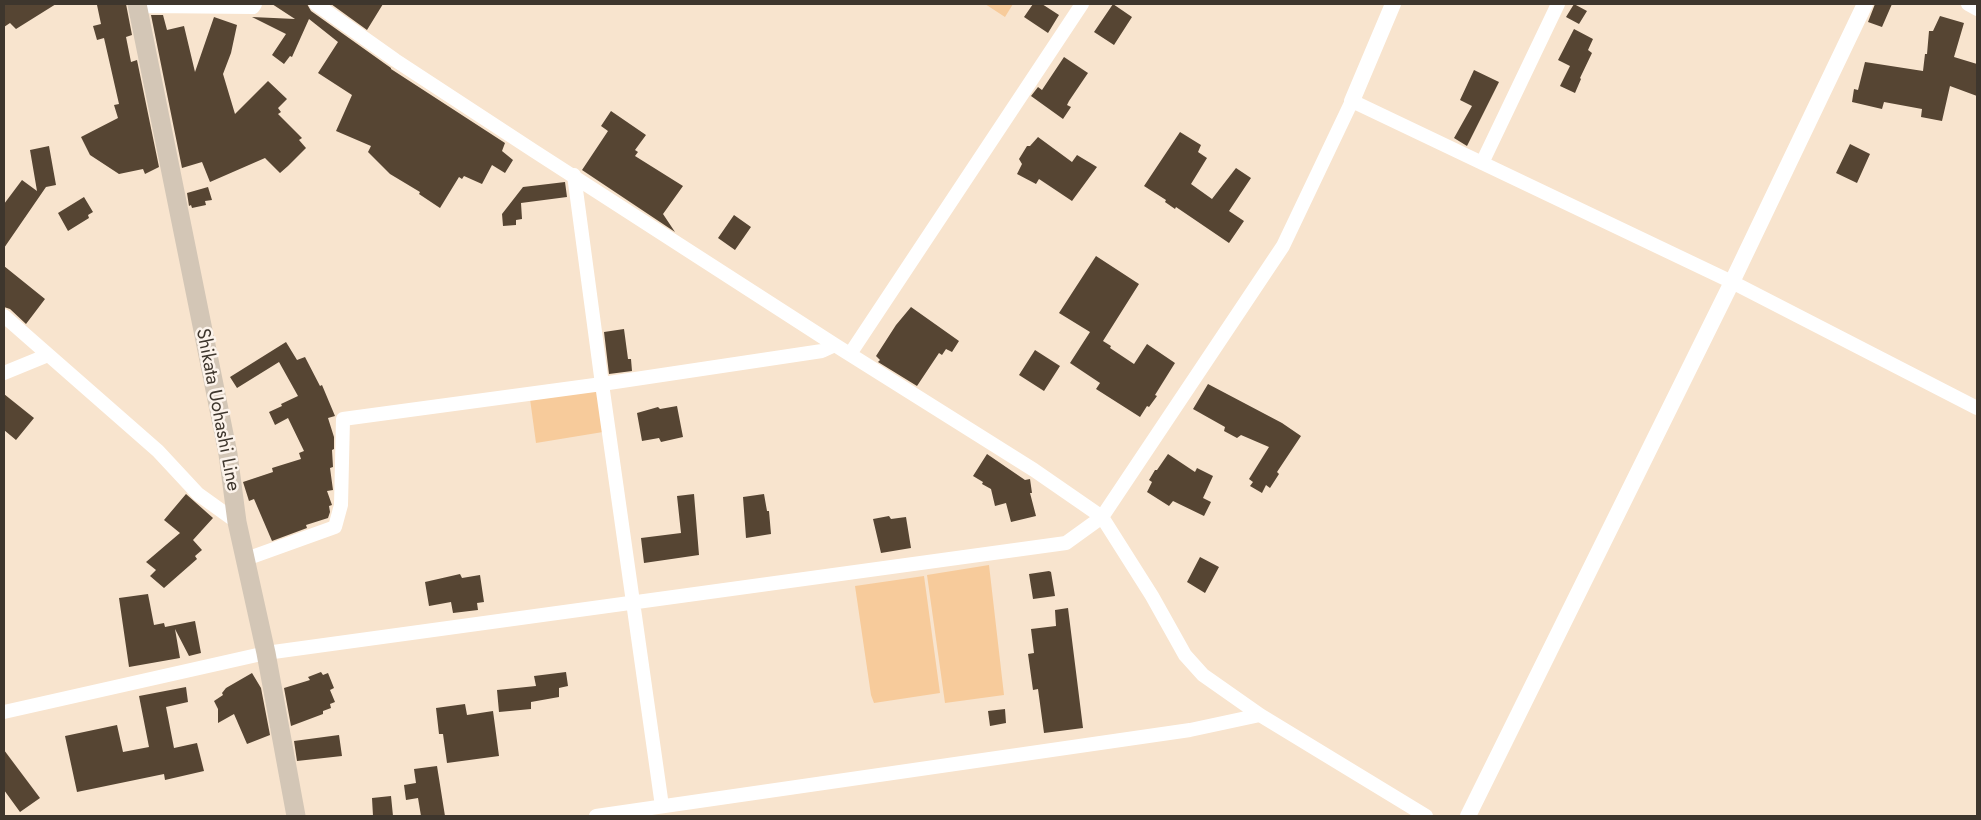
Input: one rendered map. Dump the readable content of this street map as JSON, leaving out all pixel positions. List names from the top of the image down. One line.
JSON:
{"streets":{"main road":["Shikata Uohashi Line"]}}
